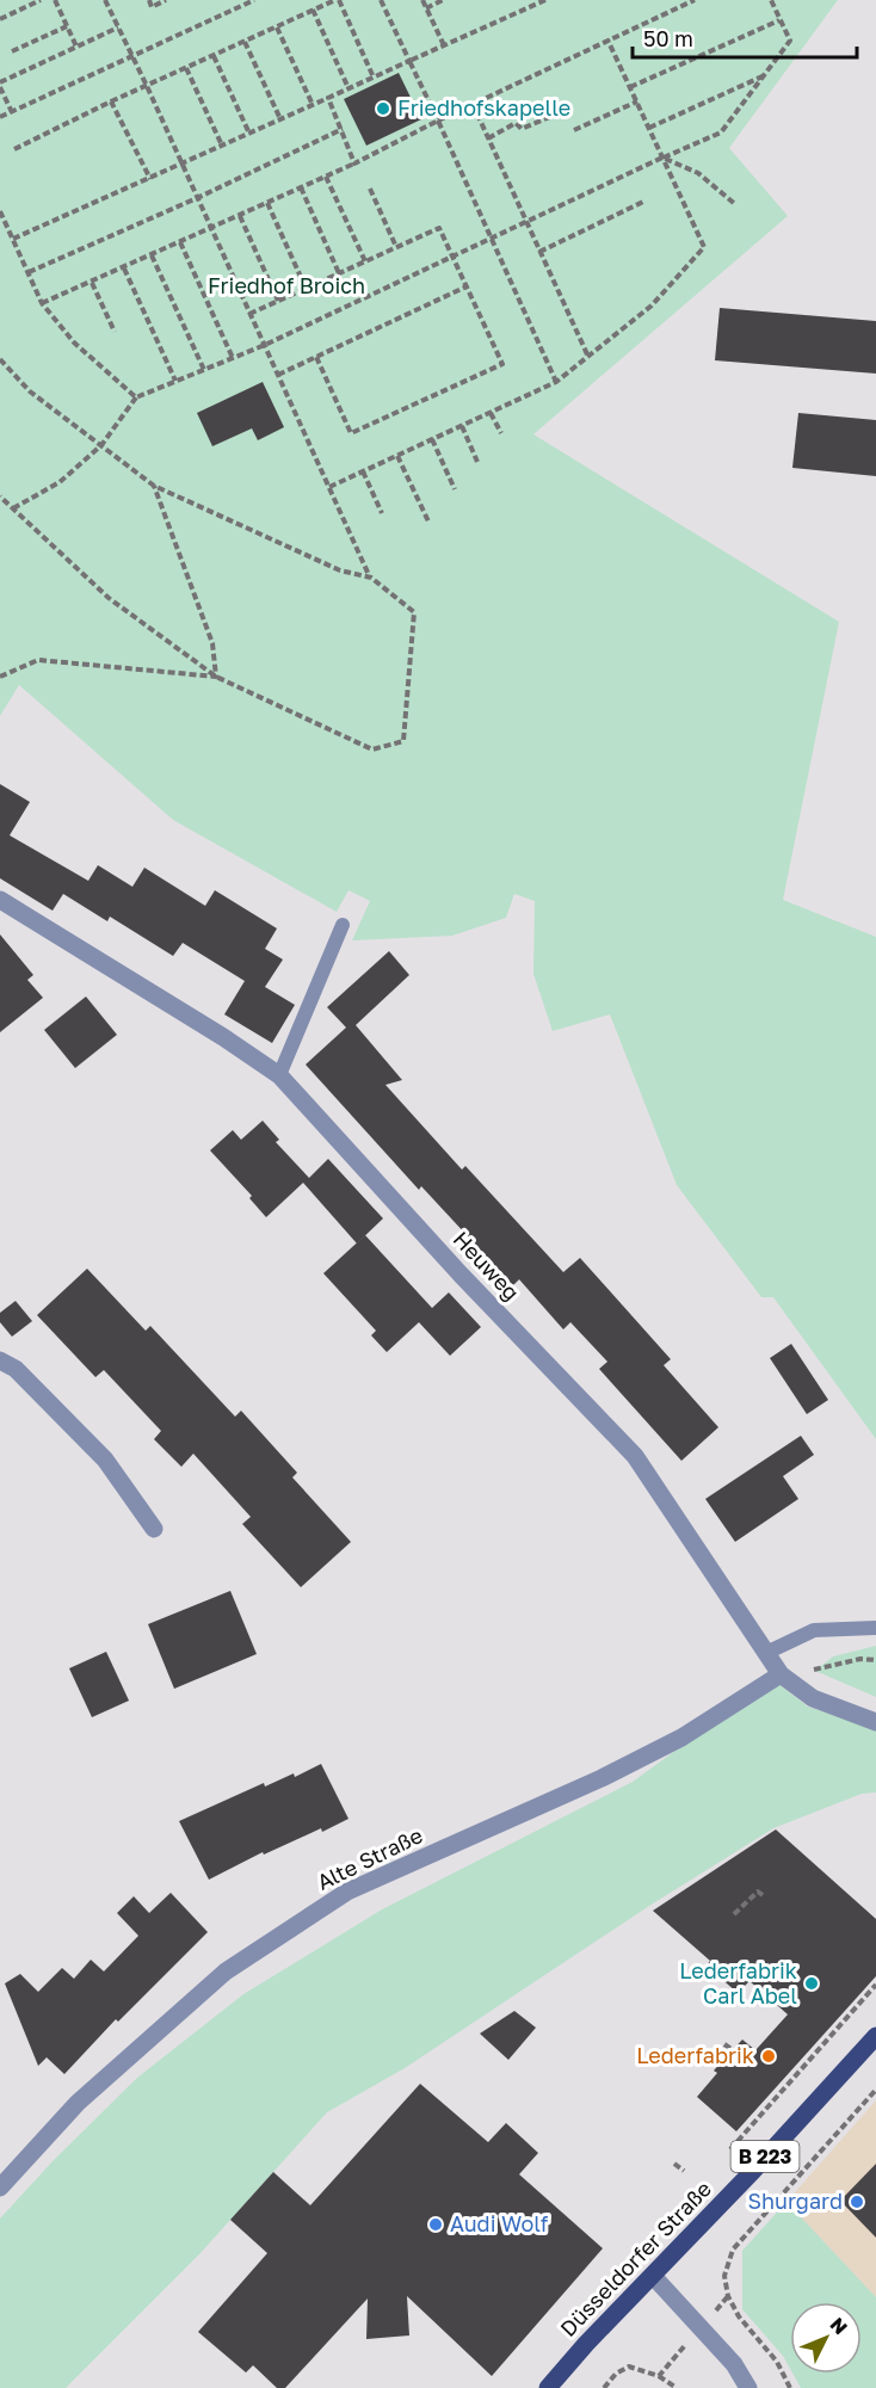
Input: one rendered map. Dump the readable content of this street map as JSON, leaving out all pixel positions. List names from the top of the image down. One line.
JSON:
{"streets":{"main road":["B 223","Düsseldorfer Straße"],"street":["Heuweg","Alte Straße"]},"crossings":[["Heuweg","Alte Straße"]],"parks":["Friedhof Broich"],"places":["Friedhofskapelle","Lederfabrik Carl Abel","Lederfabrik","Shurgard","Audi Wolf"],"scale_bar":"50 m","north":"top right"}
